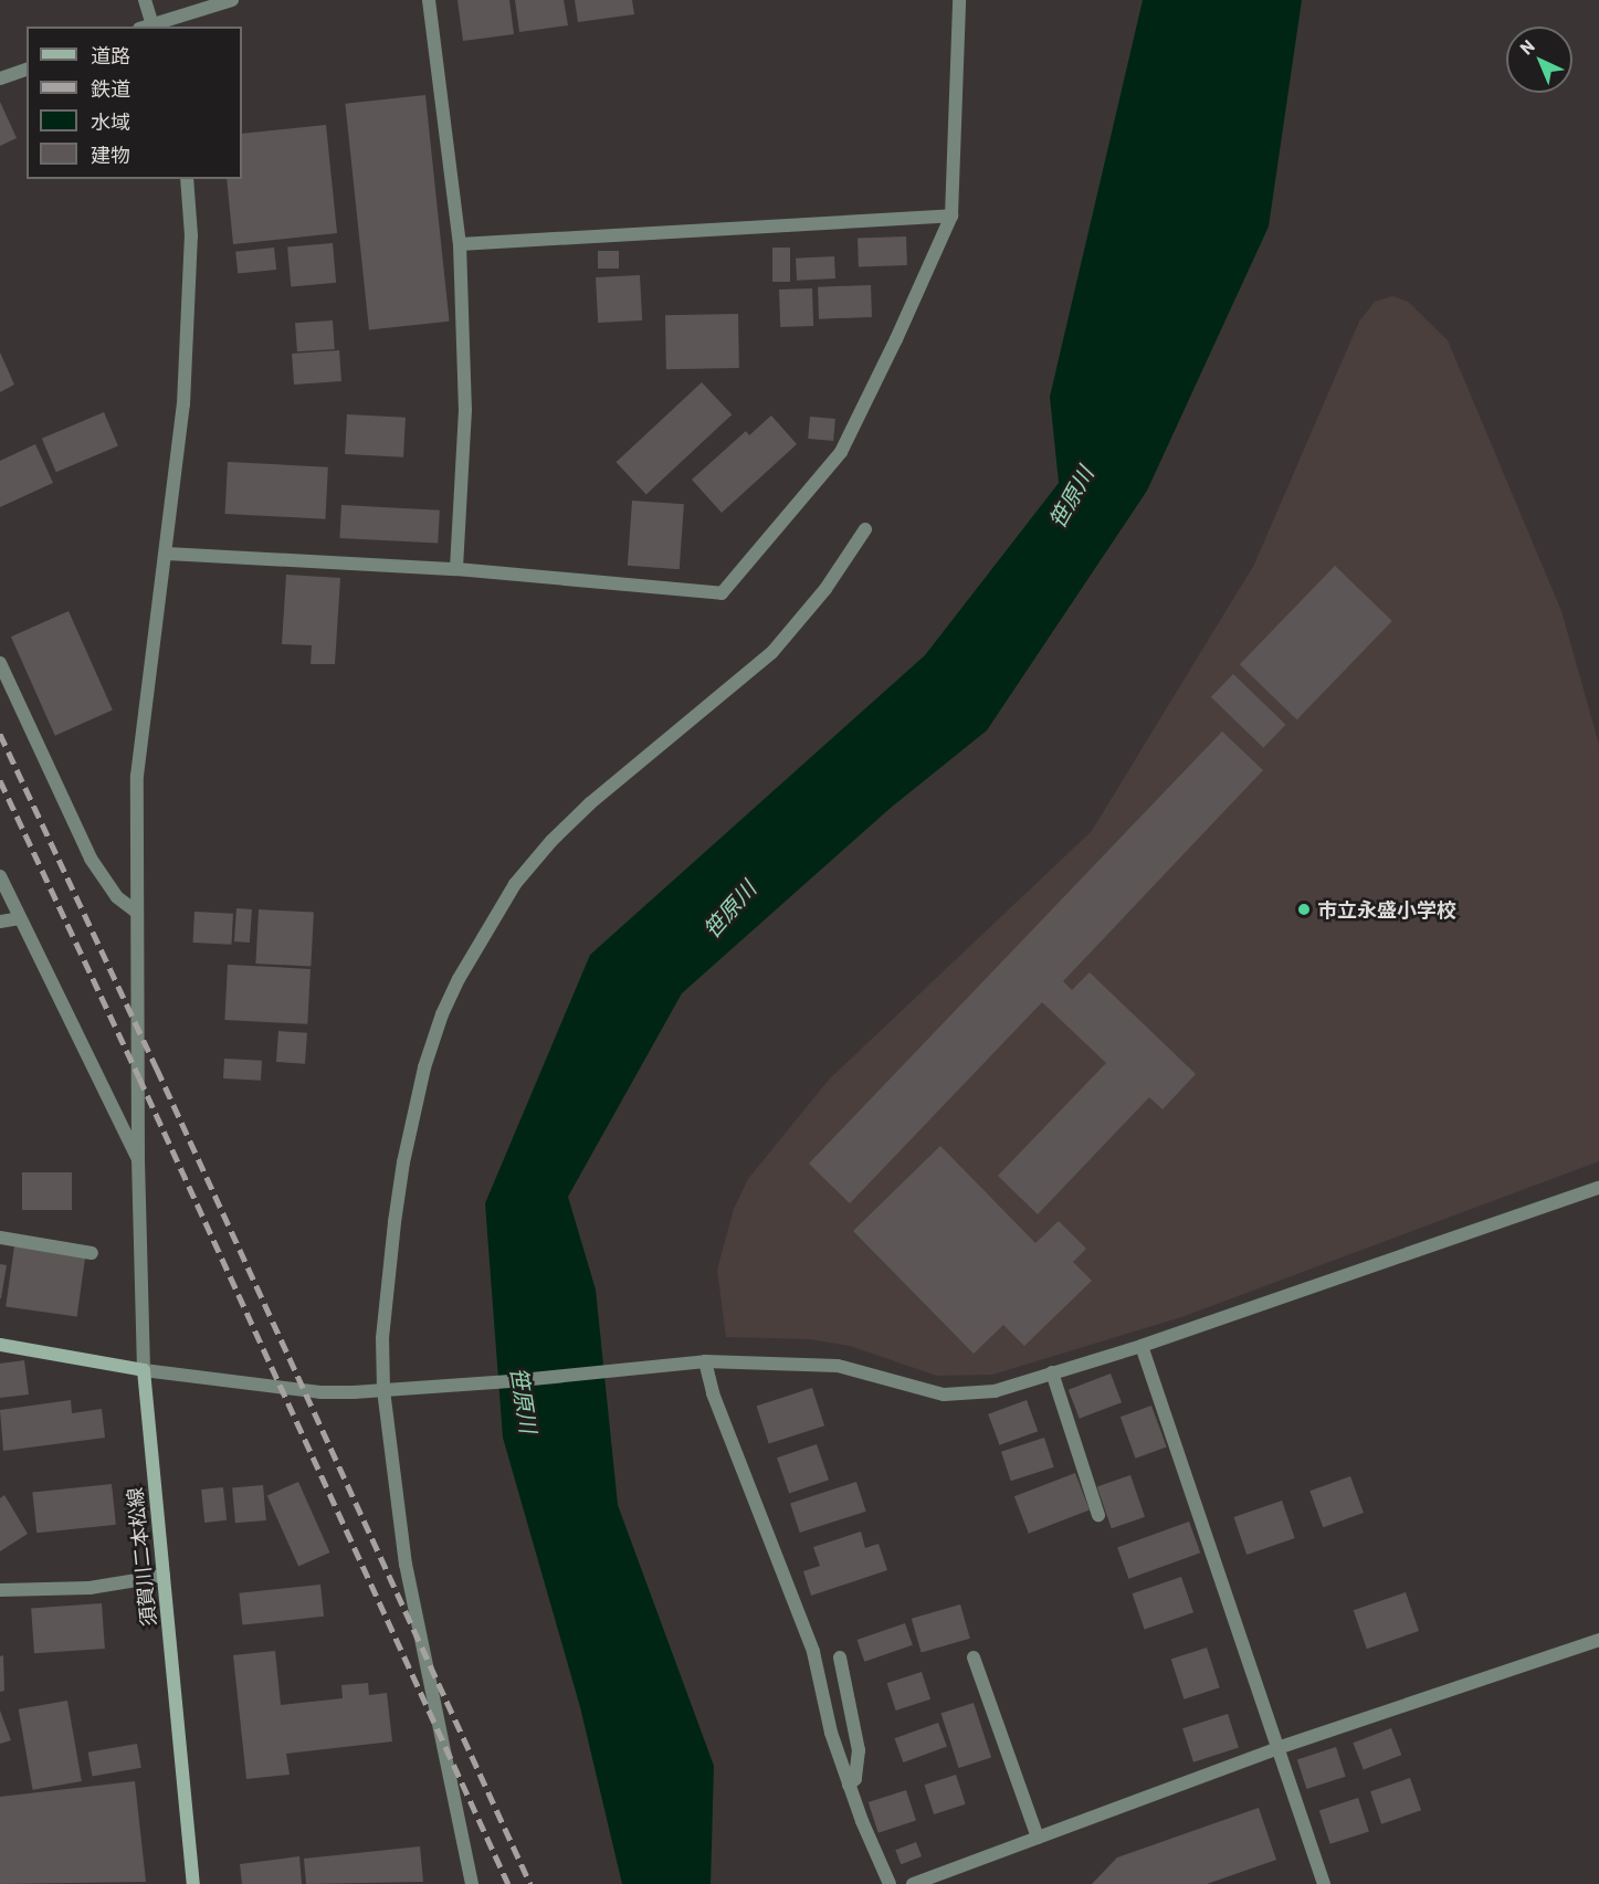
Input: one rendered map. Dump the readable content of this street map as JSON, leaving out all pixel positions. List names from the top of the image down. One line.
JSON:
{"streets":{"main road":["須賀川二本松線"]},"water":["笹原川"],"places":["市立永盛小学校"],"legend":["道路","鉄道","水域","建物"],"north":"top left"}
